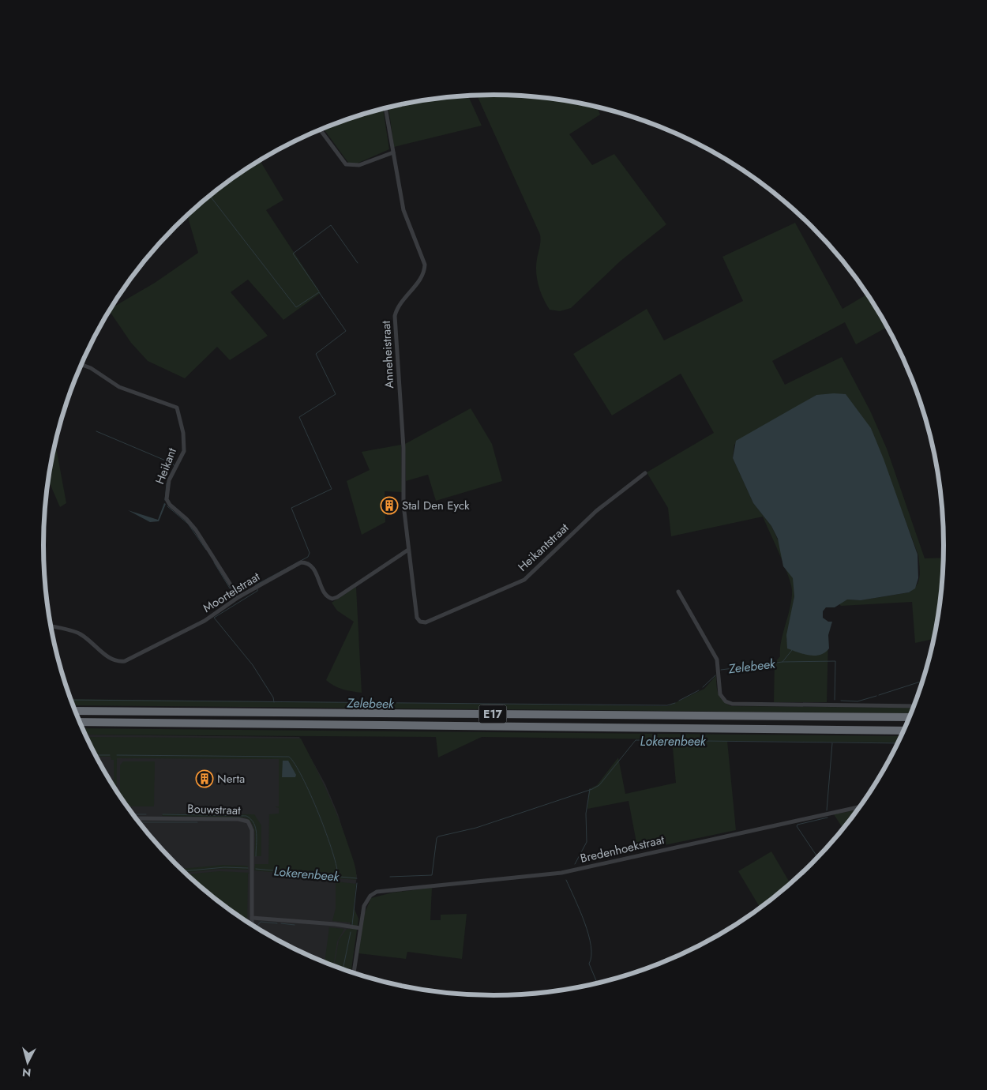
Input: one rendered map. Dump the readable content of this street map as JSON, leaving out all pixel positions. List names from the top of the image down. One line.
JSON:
{"streets":{"highway":["E17"],"street":["Anneheistraat","Heikant","Heikantstraat","Moortelstraat","Bouwstraat","Bredenhoekstraat"]},"crossings":[["Anneheistraat","Heikantstraat"],["Anneheistraat","Moortelstraat"],["Heikant","Moortelstraat"]],"water":["Zelebeek","Lokerenbeek"],"places":{"building":["Stal Den Eyck","Nerta"]},"north":"bottom"}
